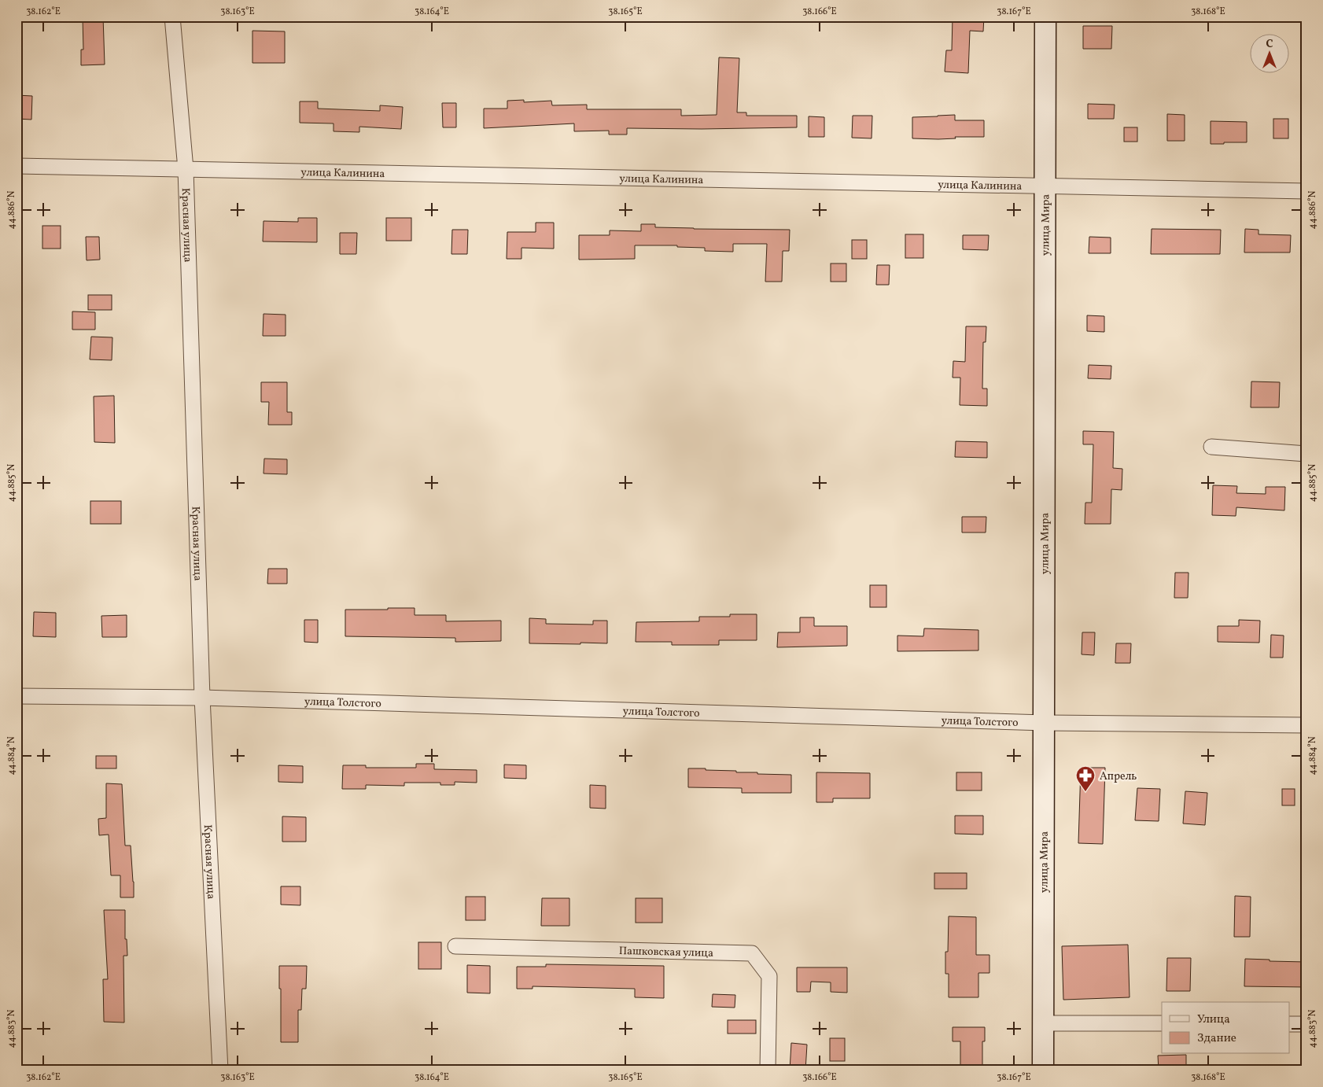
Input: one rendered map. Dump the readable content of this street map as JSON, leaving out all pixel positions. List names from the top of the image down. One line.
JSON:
{"streets":{"main road":["улица Мира"],"street":["улица Калинина","Красная улица","улица Толстого","Пашковская улица"]},"crossings":[["улица Калинина","Красная улица"],["улица Калинина","улица Мира"],["Красная улица","улица Толстого"],["улица Мира","улица Толстого"]],"places":{"pharmacy":["Апрель"]},"legend":["Улица","Здание"],"north":"top","coordinates":["38.162°E","38.163°E","38.164°E","38.165°E","38.166°E","38.167°E","38.168°E","44.886°N","44.885°N","44.884°N","44.883°N"]}
